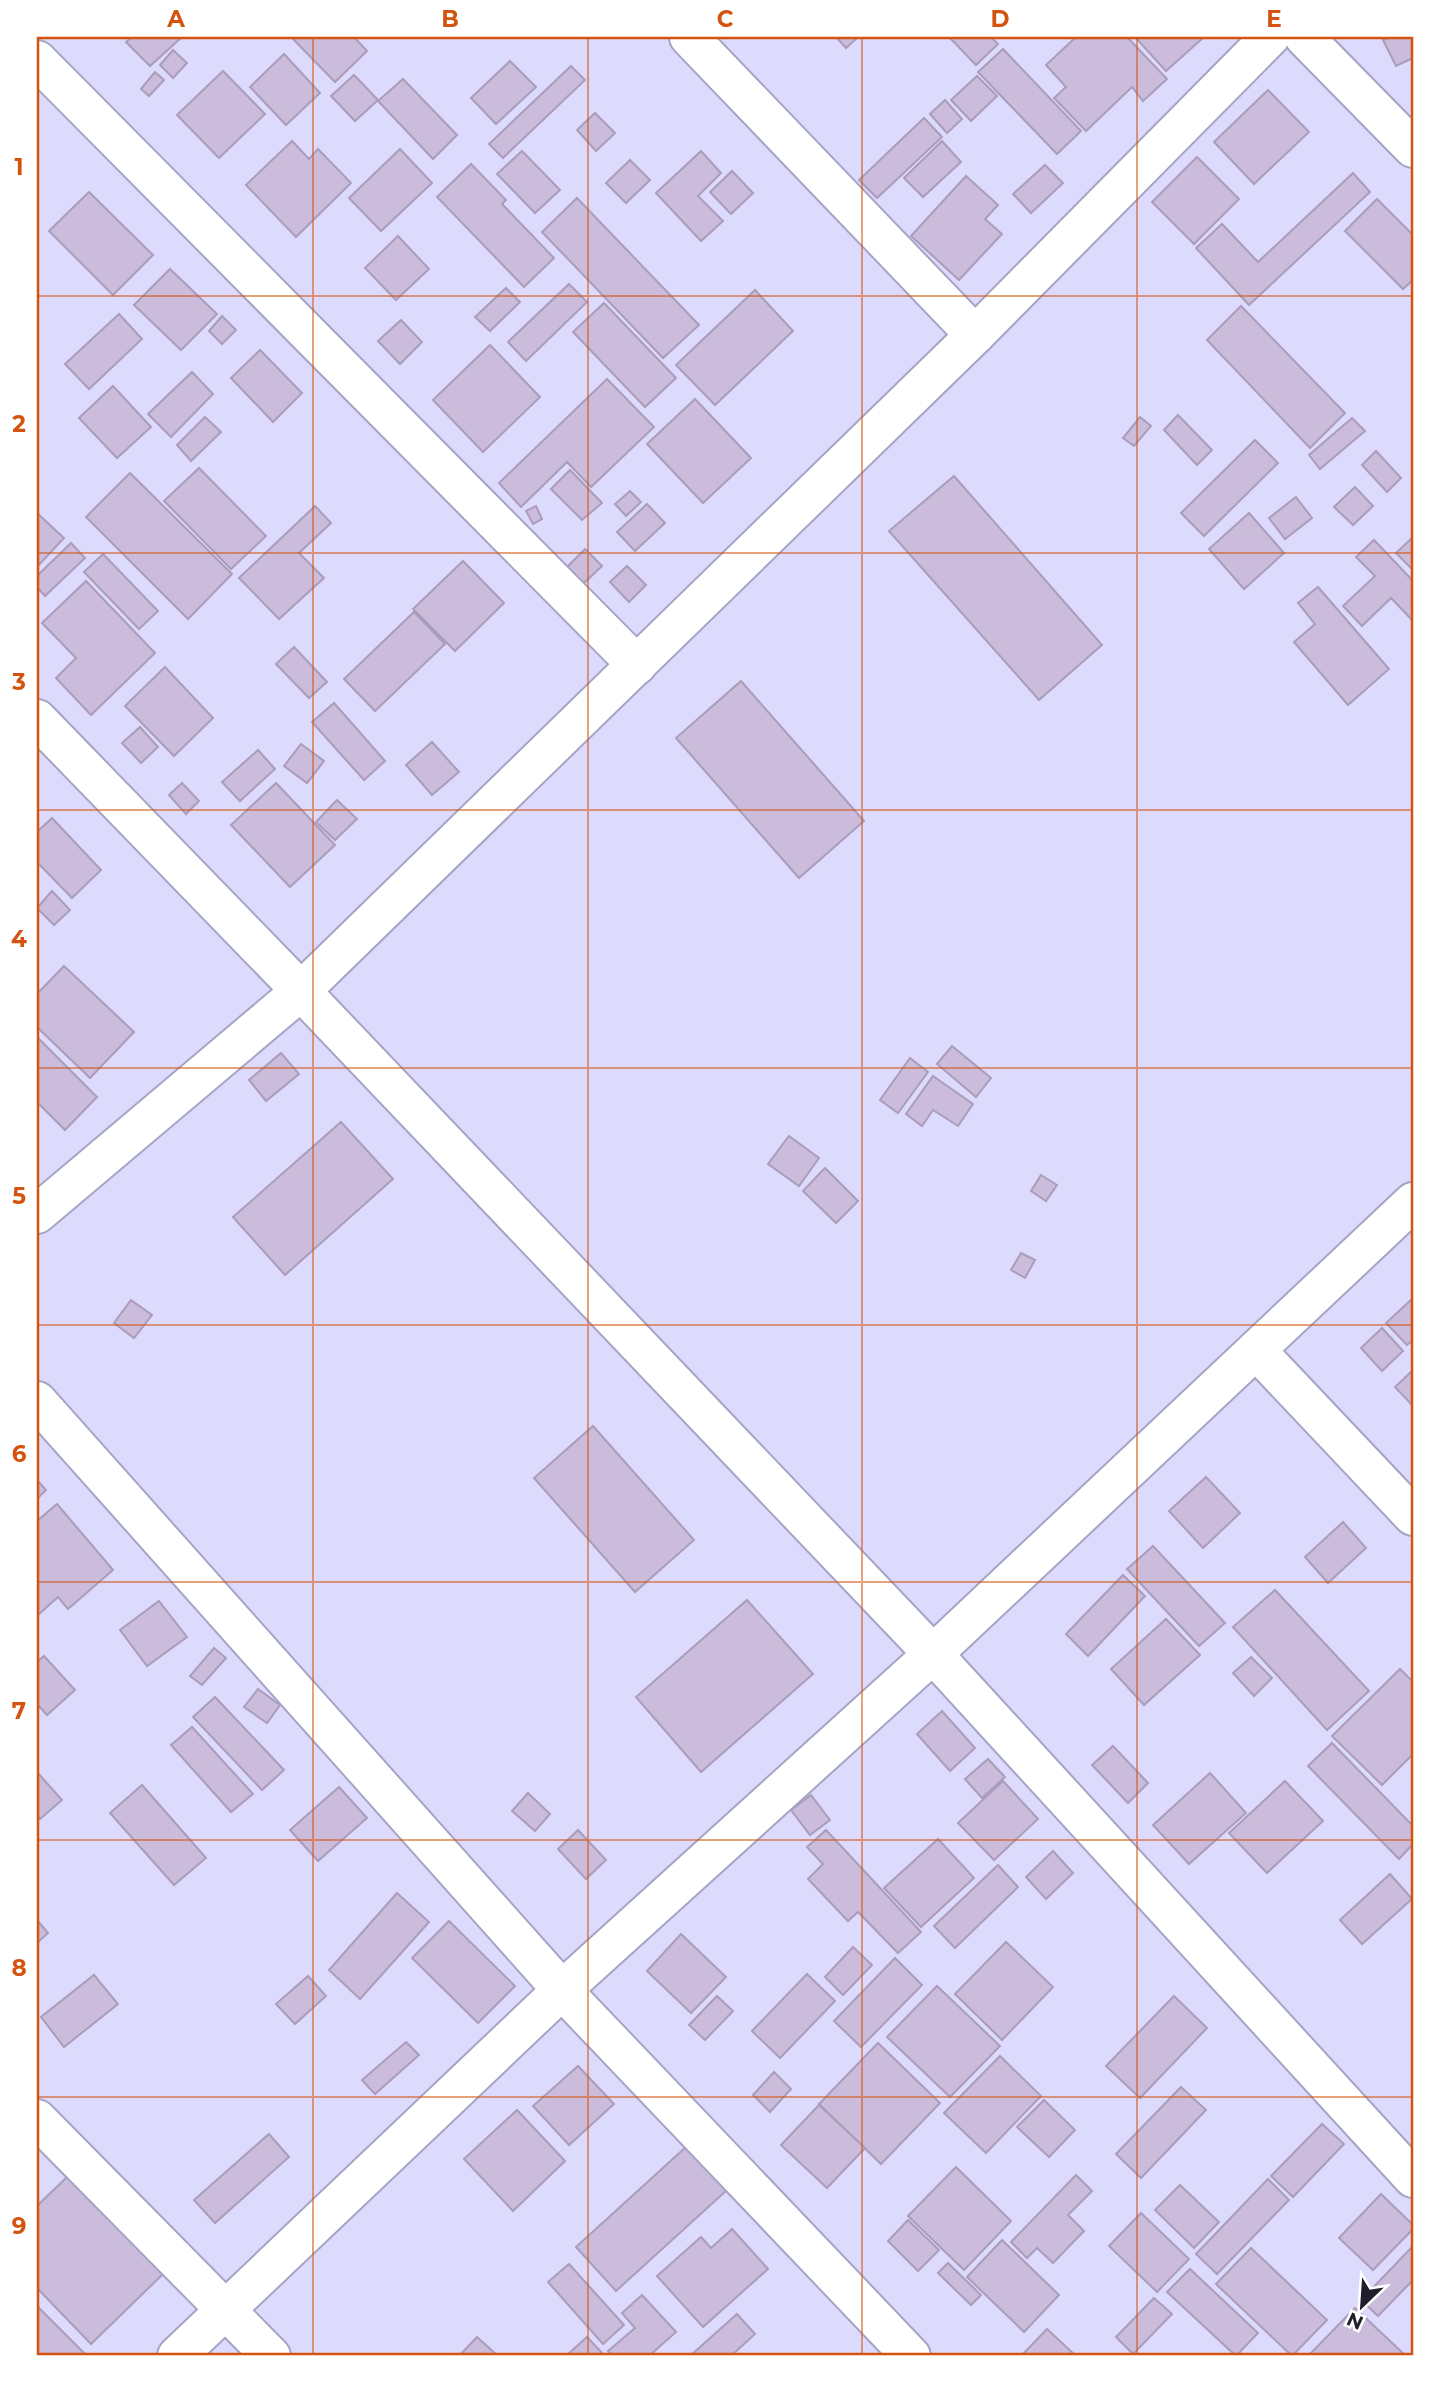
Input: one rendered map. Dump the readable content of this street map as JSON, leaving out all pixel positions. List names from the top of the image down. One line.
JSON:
{"north":"bottom left","grid":{"columns":["A","B","C","D","E"],"rows":["1","2","3","4","5","6","7","8","9"]}}
